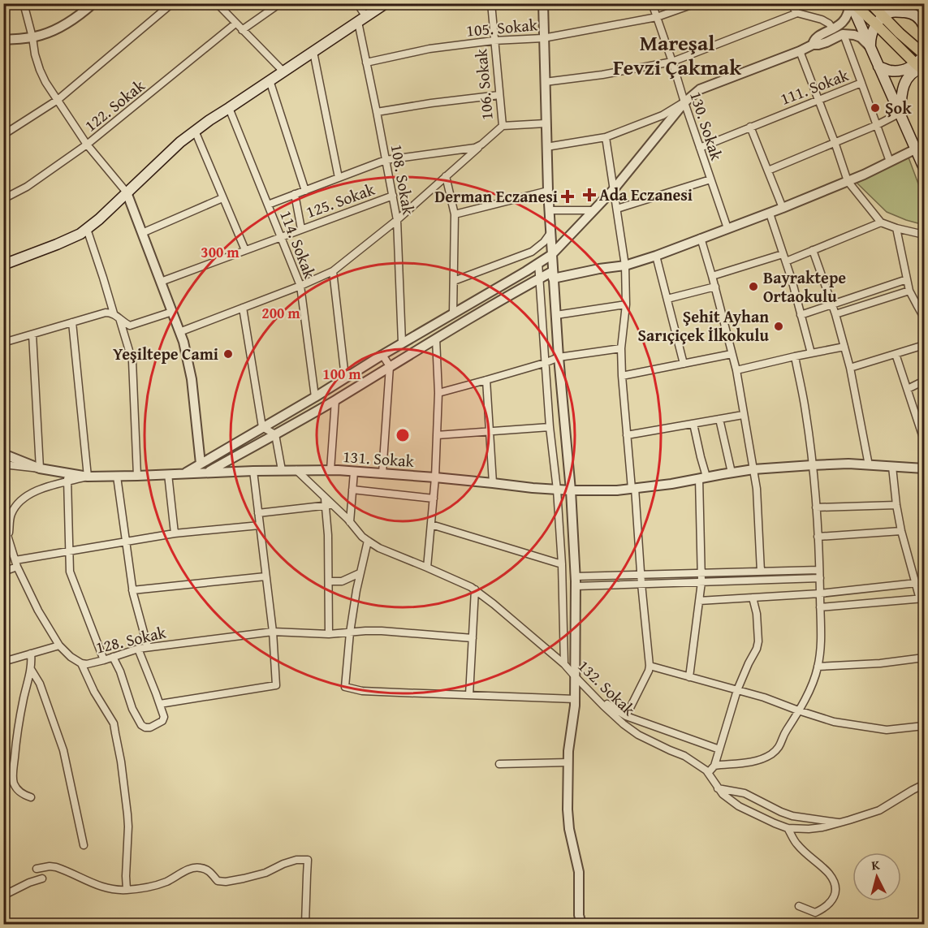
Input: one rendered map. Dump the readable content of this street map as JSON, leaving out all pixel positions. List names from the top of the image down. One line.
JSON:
{"streets":{"street":["105. Sokak","106. Sokak","111. Sokak","122. Sokak","130. Sokak","108. Sokak","125. Sokak","114. Sokak","131. Sokak","128. Sokak","132. Sokak"]},"crossings":[["105. Sokak","106. Sokak"],["105. Sokak","130. Sokak"],["105. Sokak","108. Sokak"],["106. Sokak","108. Sokak"],["106. Sokak","114. Sokak"],["111. Sokak","130. Sokak"],["108. Sokak","125. Sokak"],["125. Sokak","114. Sokak"]],"districts":["Mareşal Fevzi Çakmak"],"places":{"other":["Şok","Bayraktepe Ortaokulu","Şehit Ayhan Sarıçiçek İlkokulu","Yeşiltepe Cami"],"health":["Ada Eczanesi","Derman Eczanesi"]},"north":"top","rings":["300 m","200 m","100 m"]}
